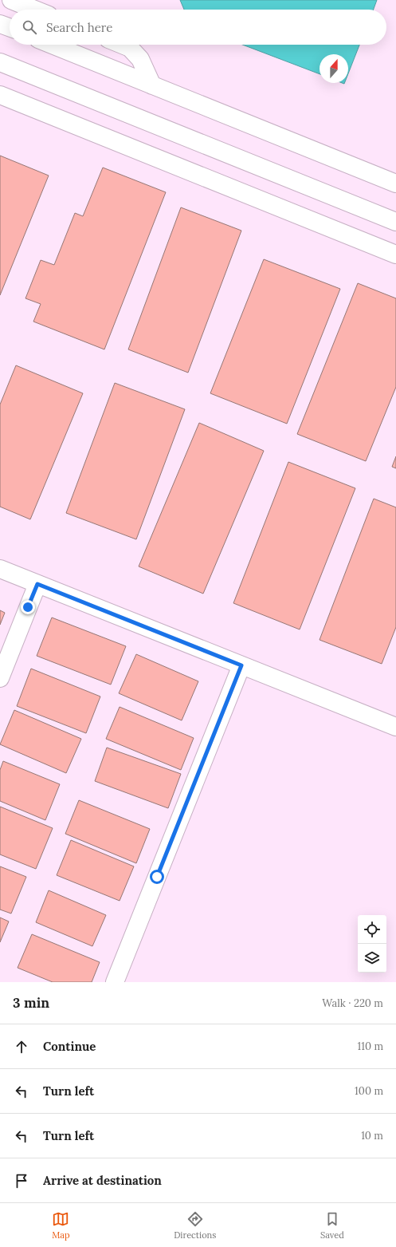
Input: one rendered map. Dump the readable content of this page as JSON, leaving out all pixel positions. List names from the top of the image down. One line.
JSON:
{"north":"top","page":{"search":"Search here","heading":["3 min","Walk · 220 m"],"list":[["Continue","110 m"],["Turn left","100 m"],["Turn left","10 m"],"Arrive at destination"],"nav":["Map","Directions","Saved"]}}
